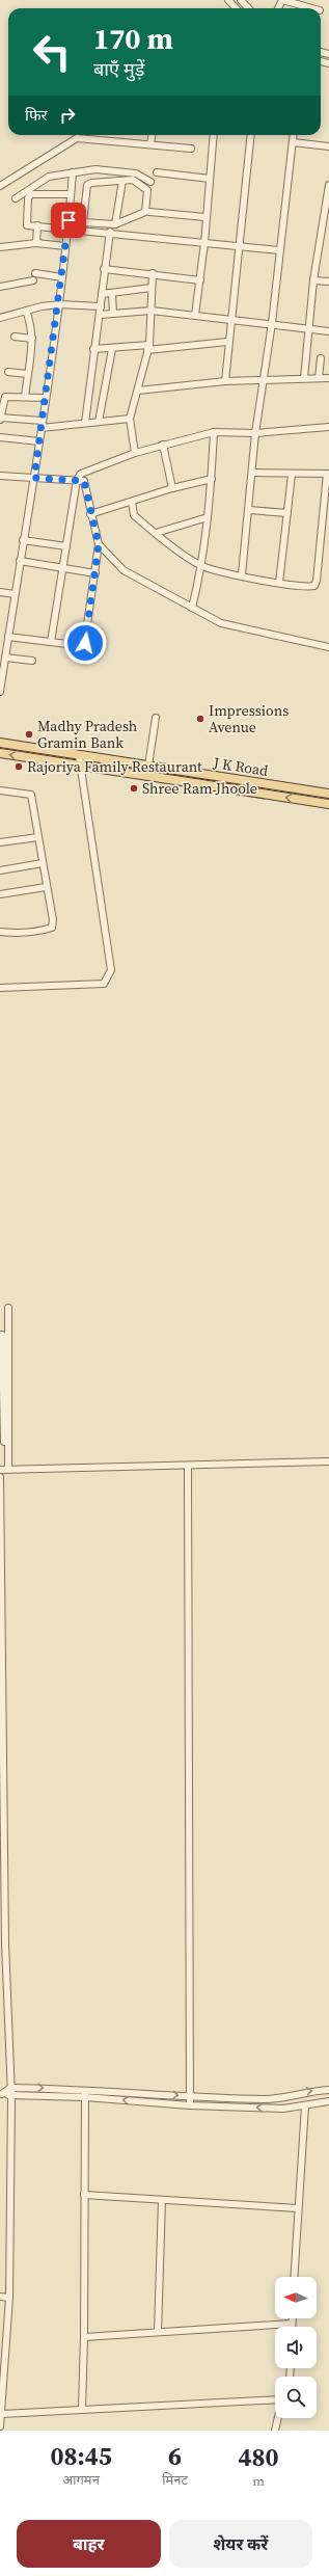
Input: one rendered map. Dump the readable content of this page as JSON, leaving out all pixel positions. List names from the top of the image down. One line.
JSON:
{"streets":{"main road":["J K Road"]},"places":["Impressions Avenue","Madhy Pradesh Gramin Bank","Rajoriya Family Restaurant","Shree Ram Jhoole"],"north":"left","page":{"turn":["170 m","बाएँ मुड़ें"],"then":"फिर","eta":["08:45","आगमन","6","मिनट","480","m"],"buttons":["बाहर","शेयर करें"]}}
